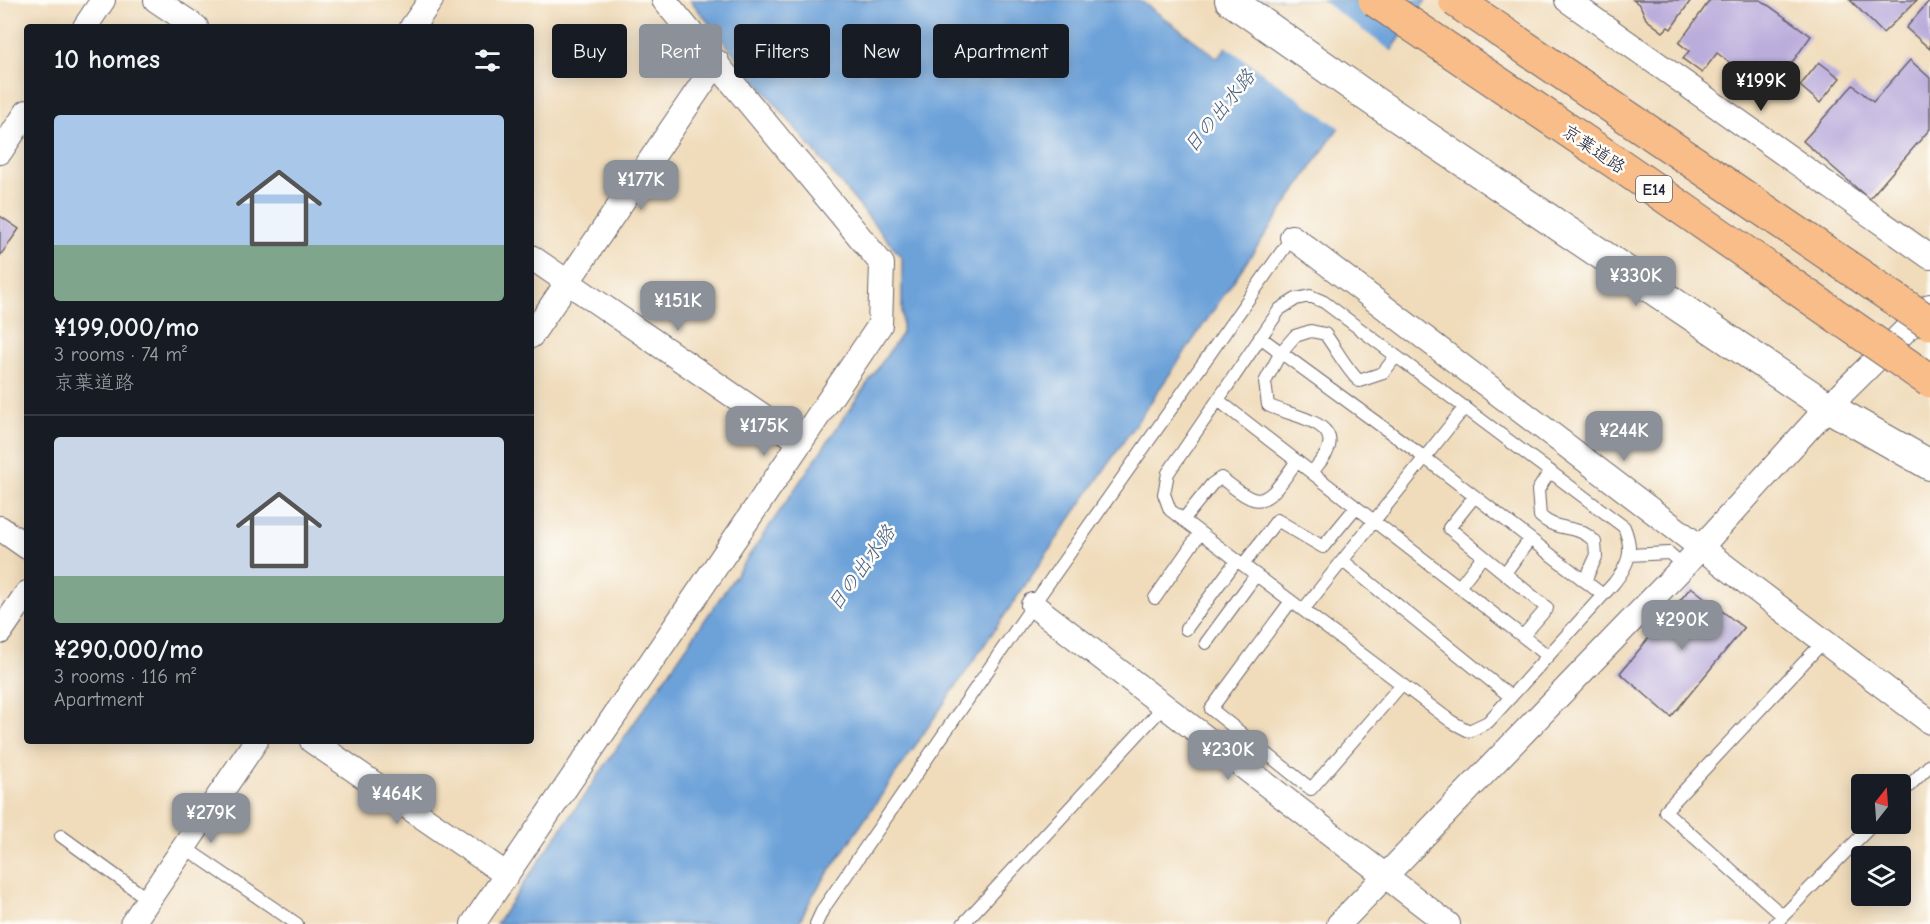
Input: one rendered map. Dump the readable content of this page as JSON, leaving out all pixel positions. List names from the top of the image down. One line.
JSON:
{"streets":{"highway":["京葉道路","E14"]},"water":["日の出水路"],"north":"top","page":{"chip":["Buy","Rent","Filters","New","Apartment"],"heading":"10 homes","price":["¥199K","¥177K","¥330K","¥151K","¥175K","¥244K","¥290K","¥230K","¥464K","¥279K"],"list":[{"name":"¥199,000/mo","note":"3 rooms · 74 m² · 京葉道路"},{"name":"¥290,000/mo","note":"3 rooms · 116 m² · Apartment"}]}}
